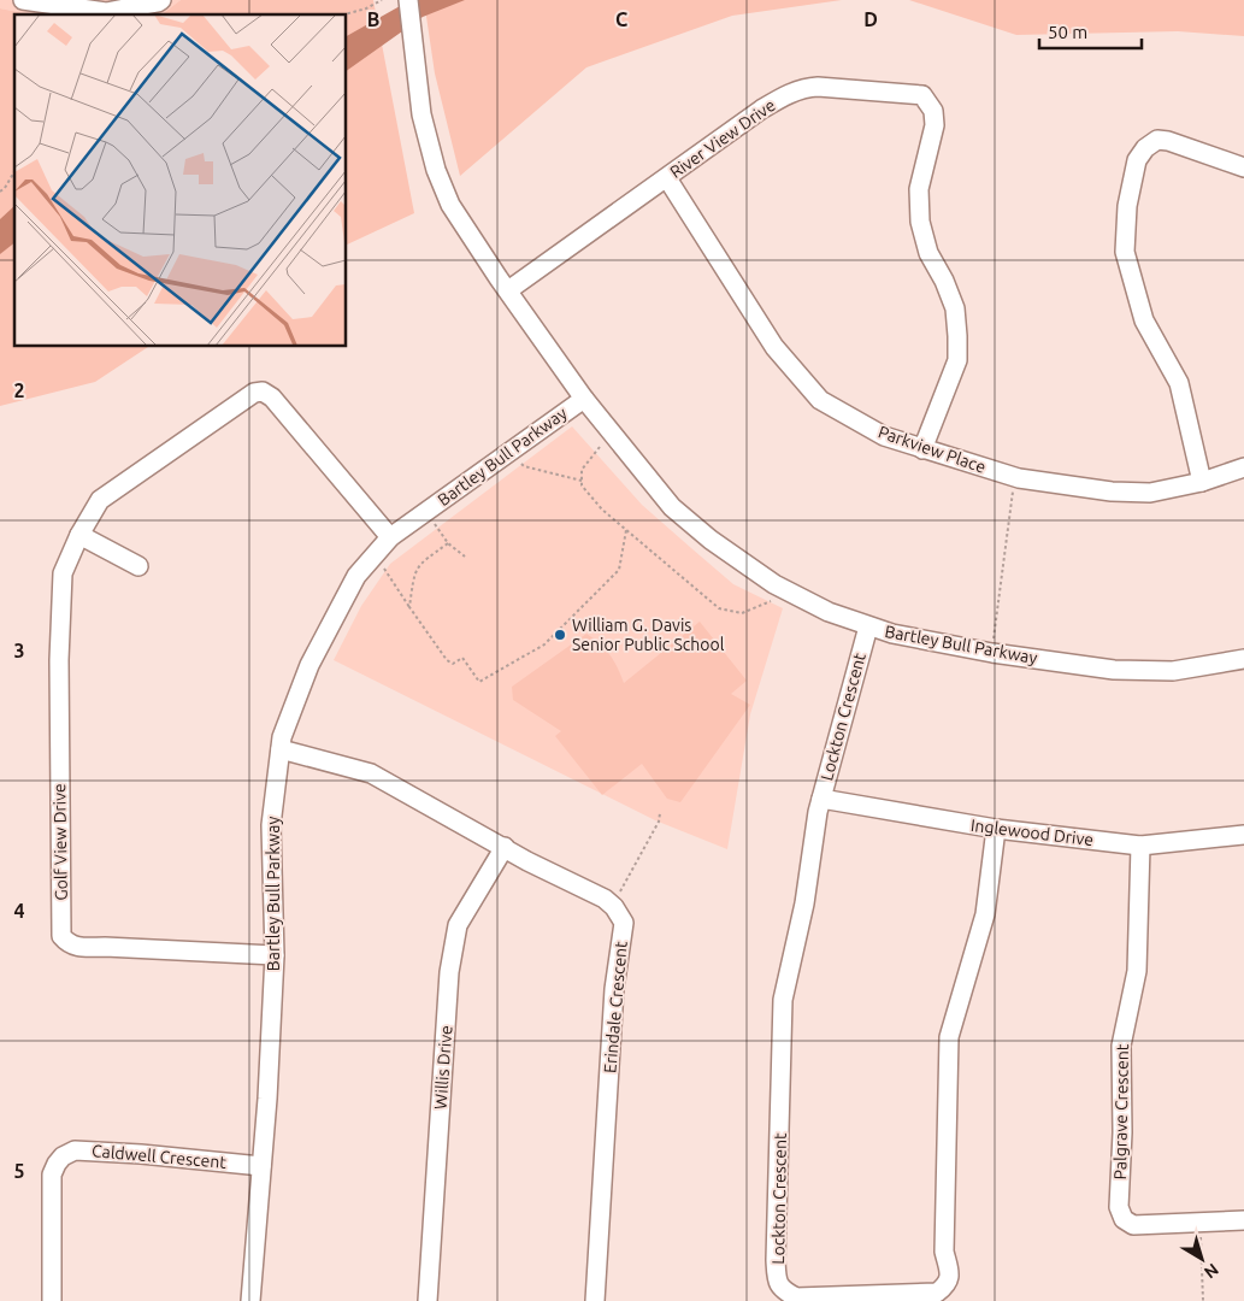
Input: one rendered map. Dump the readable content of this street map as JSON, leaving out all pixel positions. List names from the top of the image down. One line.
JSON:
{"streets":{"street":["River View Drive","Parkview Place","Bartley Bull Parkway","Lockton Crescent","Inglewood Drive","Golf View Drive","Erindale Crescent","Willis Drive","Palgrave Crescent","Caldwell Crescent"]},"crossings":[["River View Drive","Parkview Place"],["River View Drive","Bartley Bull Parkway"],["Bartley Bull Parkway","Lockton Crescent"],["Bartley Bull Parkway","Golf View Drive"],["Bartley Bull Parkway","Caldwell Crescent"],["Lockton Crescent","Inglewood Drive"],["Inglewood Drive","Palgrave Crescent"]],"places":["William G. Davis Senior Public School"],"scale_bar":"50 m","north":"bottom right","grid":{"columns":["B","C","D"],"rows":["2","3","4","5"]}}
